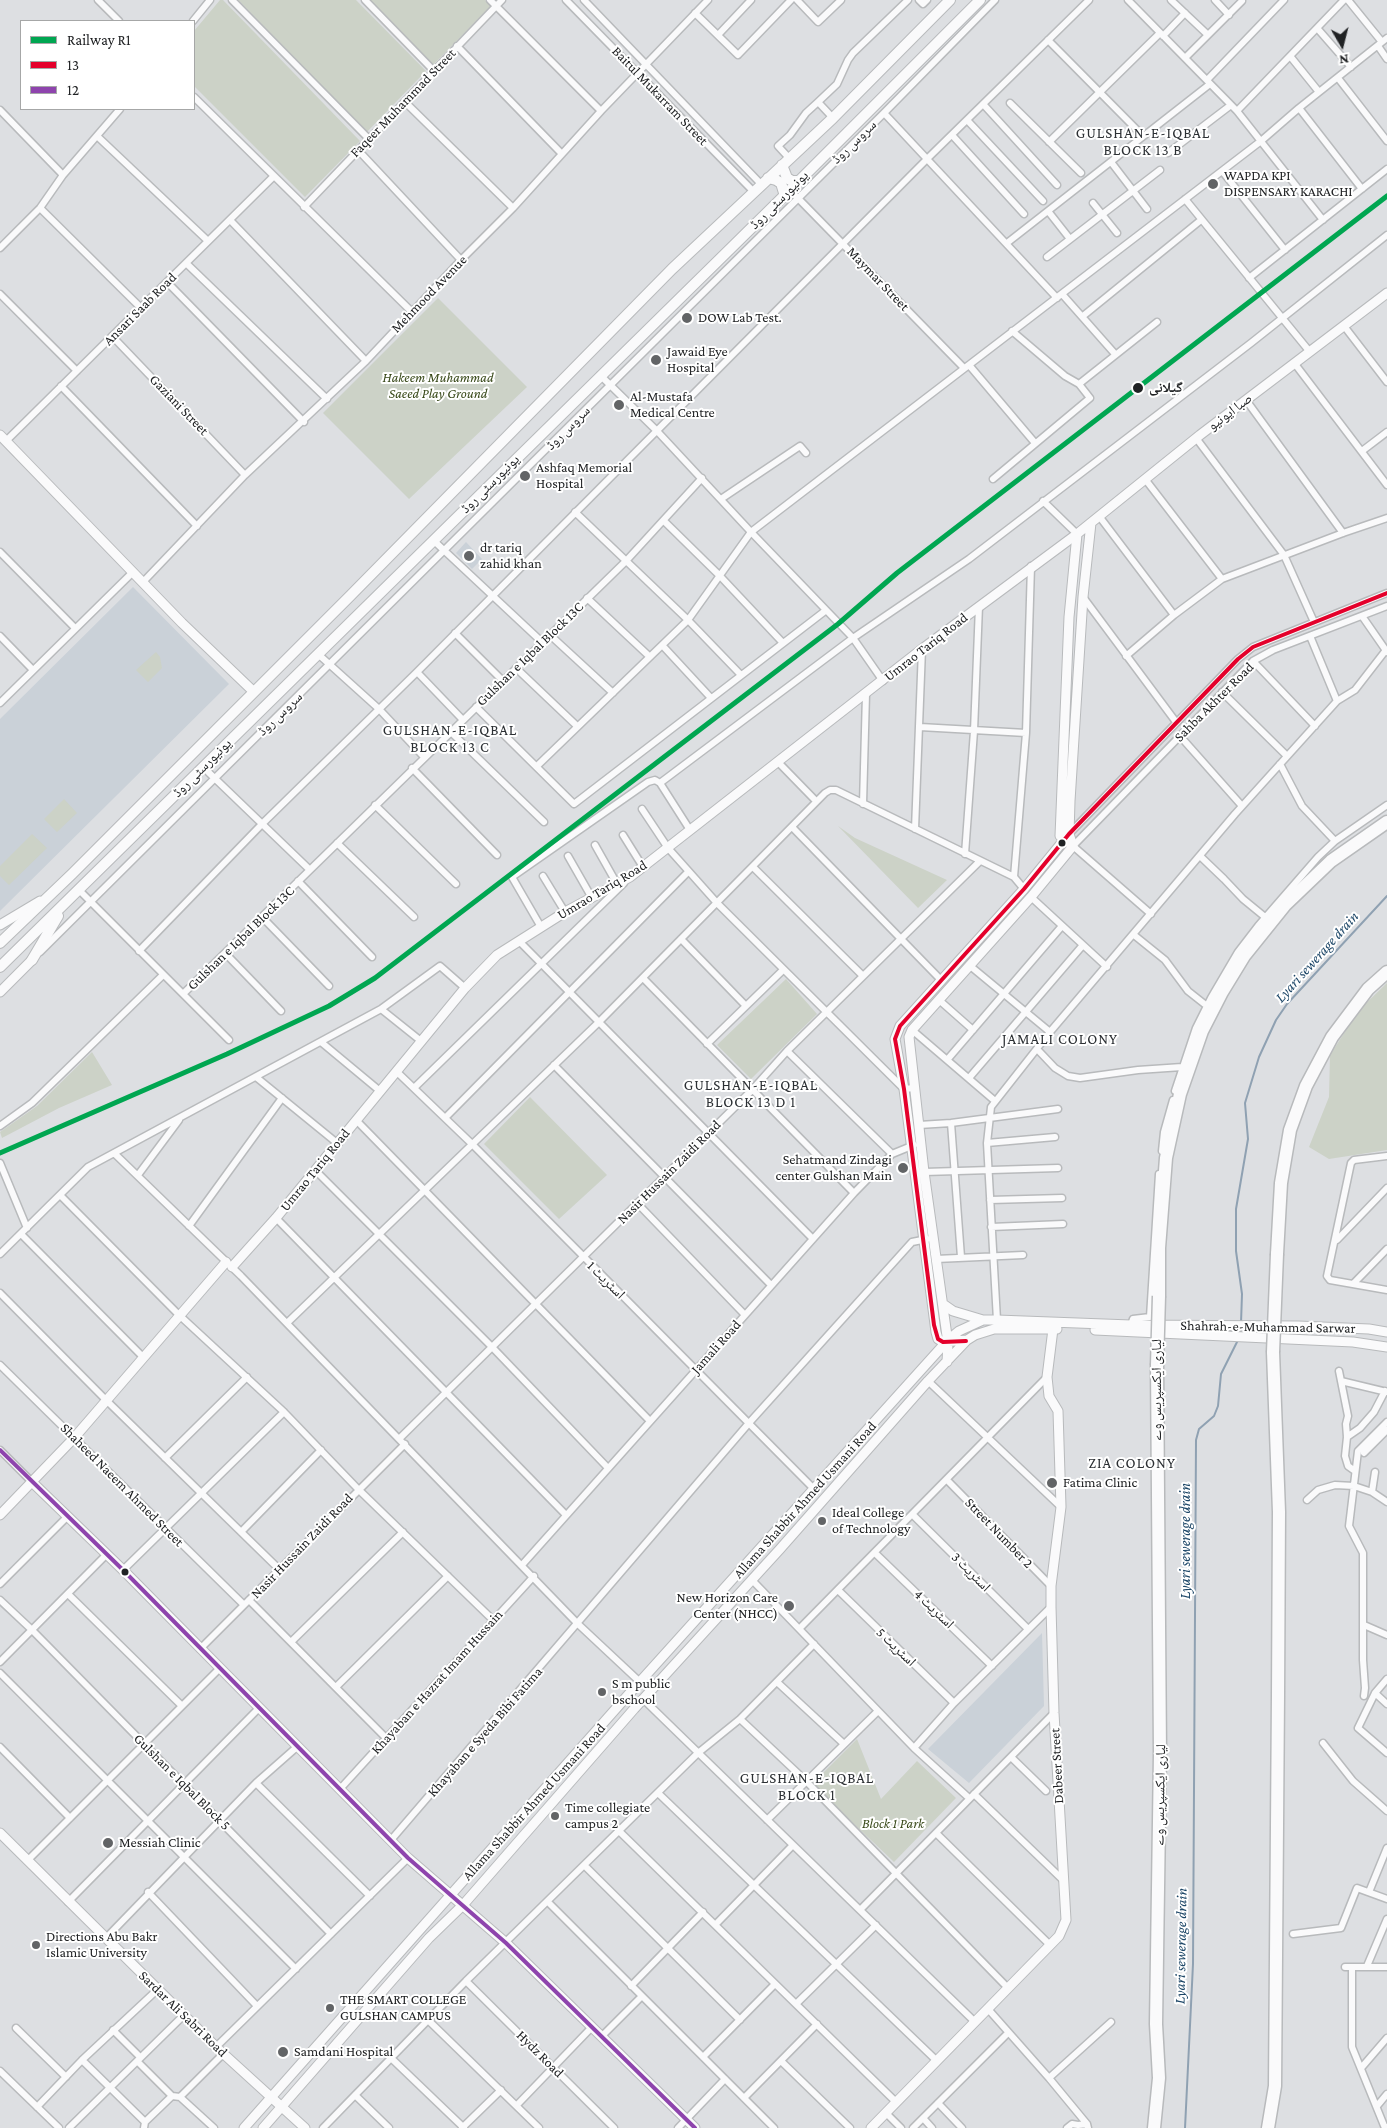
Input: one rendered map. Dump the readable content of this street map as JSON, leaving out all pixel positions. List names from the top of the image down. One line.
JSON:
{"streets":{"highway":["لیاری ایکسپریس وے"],"main road":["یونیورسٹی روڈ","صبا ایونیو","Umrao Tariq Road","Sahba Akhter Road","Shahrah-e-Muhammad Sarwar","Allama Shabbir Ahmed Usmani Road","Dabeer Street","Sardar Ali Sabri Road"],"street":["Baitul Mukarram Street","Faqeer Muhammad Street","سروس روڈ","Maymar Street","Mehmood Avenue","Ansari Saab Road","Gaziani Street","Gulshan e Iqbal Block 13C","Nasir Hussain Zaidi Road","اسٹریٹ 1","Jamali Road","Shaheed Naeem Ahmed Street","Street Number 2","اسٹریٹ 3","اسٹریٹ 4","اسٹریٹ 5","Khayaban e Hazrat Imam Hussain","Khayaban e Syeda Bibi Fatima","Gulshan e Iqbal Block 5","Hydz Road"]},"crossings":[["Baitul Mukarram Street","یونیورسٹی روڈ"],["Baitul Mukarram Street","Mehmood Avenue"],["سروس روڈ","Maymar Street"],["یونیورسٹی روڈ","Maymar Street"],["Mehmood Avenue","Gaziani Street"],["Ansari Saab Road","Gaziani Street"],["صبا ایونیو","Umrao Tariq Road"],["Umrao Tariq Road","اسٹریٹ 1"],["Umrao Tariq Road","Shaheed Naeem Ahmed Street"],["Sahba Akhter Road","Shahrah-e-Muhammad Sarwar"],["Sahba Akhter Road","Jamali Road"],["Sahba Akhter Road","Allama Shabbir Ahmed Usmani Road"],["Sahba Akhter Road","Khayaban e Syeda Bibi Fatima"],["Nasir Hussain Zaidi Road","اسٹریٹ 1"],["Nasir Hussain Zaidi Road","Shaheed Naeem Ahmed Street"],["اسٹریٹ 1","Jamali Road"],["اسٹریٹ 1","Allama Shabbir Ahmed Usmani Road"],["اسٹریٹ 1","Khayaban e Syeda Bibi Fatima"],["Shahrah-e-Muhammad Sarwar","Allama Shabbir Ahmed Usmani Road"],["Shahrah-e-Muhammad Sarwar","Dabeer Street"],["Allama Shabbir Ahmed Usmani Road","Sardar Ali Sabri Road"],["Street Number 2","Dabeer Street"]],"districts":["GULSHAN-E-IQBAL BLOCK 13 B","GULSHAN-E-IQBAL BLOCK 13 C","JAMALI COLONY","GULSHAN-E-IQBAL BLOCK 13 D 1","ZIA COLONY","GULSHAN-E-IQBAL BLOCK 1"],"water":["Lyari sewerage drain"],"parks":["Hakeem Muhammad Saeed Play Ground","Block 1 Park"],"places":["WAPDA KPI DISPENSARY KARACHI","DOW Lab Test.","Jawaid Eye Hospital","گیلانی","Al-Mustafa Medical Centre","Ashfaq Memorial Hospital","dr tariq zahid khan","Sehatmand Zindagi center Gulshan Main","Fatima Clinic","Ideal College of Technology","New Horizon Care Center (NHCC)","S m public bschool","Time collegiate campus 2","Messiah Clinic","Directions Abu Bakr Islamic University","THE SMART COLLEGE GULSHAN CAMPUS","Samdani Hospital"],"lines":["rail line R1","transit line 13","transit line 12"],"legend":["Railway R1","13","12"],"north":"bottom"}
